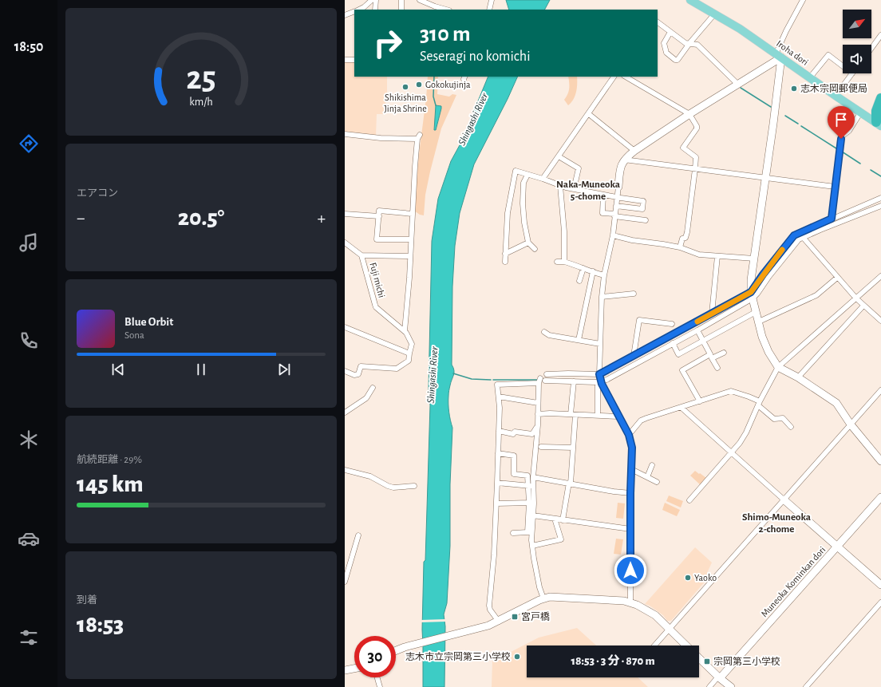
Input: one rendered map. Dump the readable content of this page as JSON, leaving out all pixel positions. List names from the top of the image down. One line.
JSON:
{"streets":{"main road":["Iroha dori"],"street":["Fuji michi","Muneoka Kominkan dori"]},"districts":["Naka-Muneoka 5-chome","Shimo-Muneoka 2-chome"],"water":["Shingashi River"],"places":{"other":["Gokokujinja","Shikishima Jinja Shrine","志木宗岡郵便局","Yaoko","志木市立宗岡第三小学校"],"transit":["宮戸橋","宗岡第三小学校"]},"north":"top right","page":{"tabs":"18:50","turn":["310 m","Seseragi no komichi"],"tile":["エアコン",["航続距離 · 29%","145 km"],["到着","18:53"]],"heat":["−","20.5°","+"],"song":["Blue Orbit","Sona"],"limit":"30","trip":"18:53 · 3 分 · 870 m","gauge":["25","km/h"]}}
